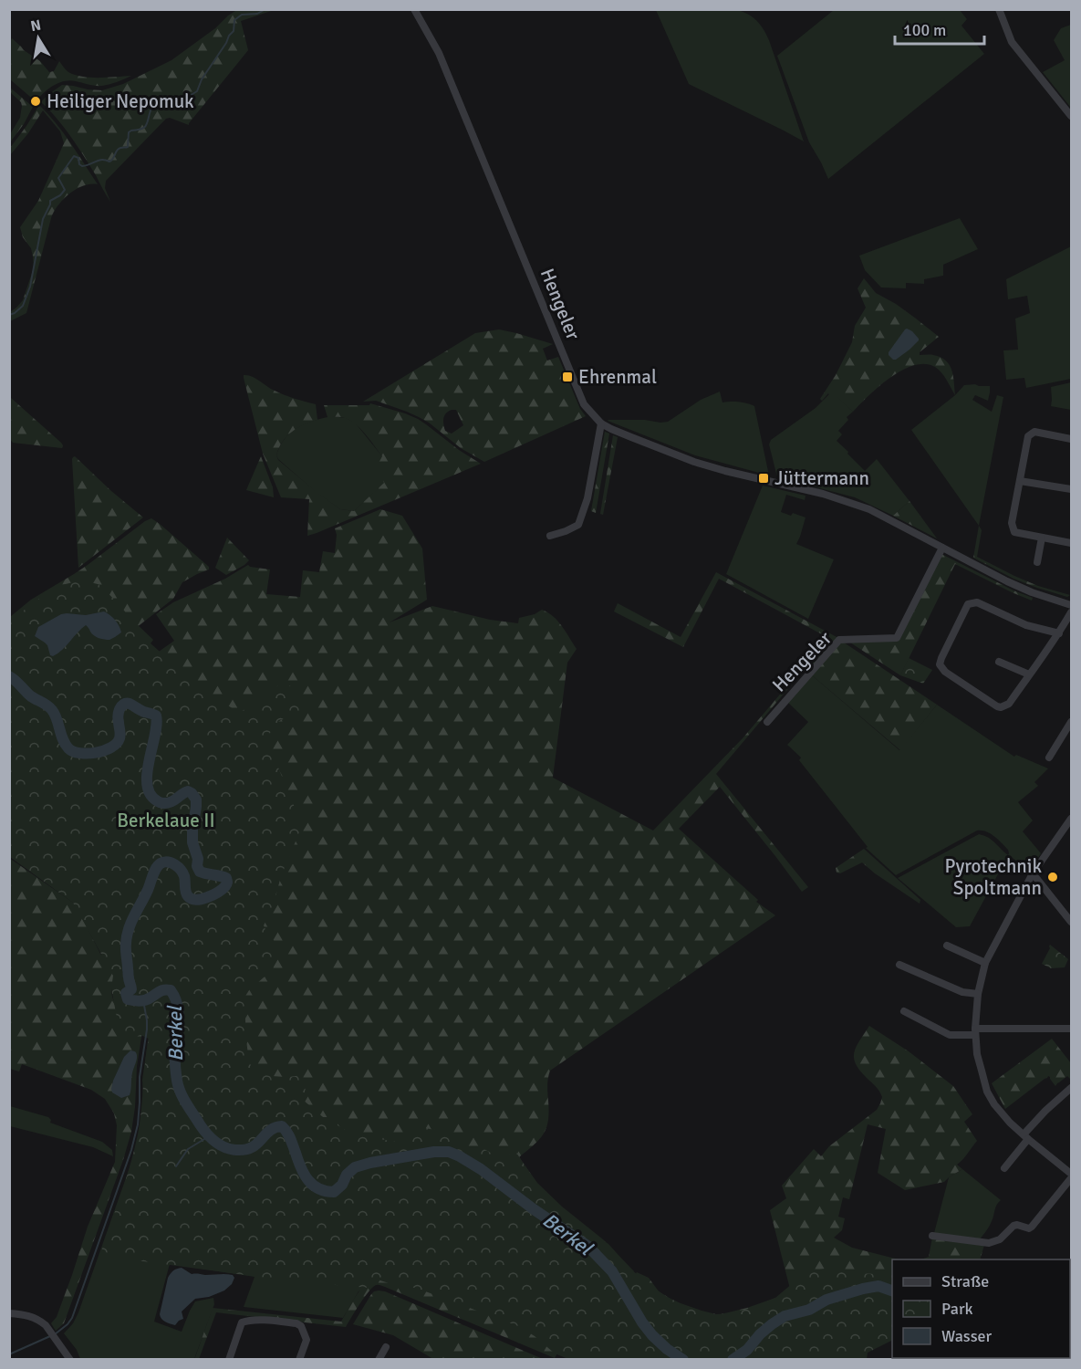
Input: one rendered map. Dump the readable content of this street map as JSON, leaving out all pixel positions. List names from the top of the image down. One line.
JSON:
{"streets":{"street":["Hengeler"]},"water":["Berkel"],"parks":["Berkelaue II"],"places":{"other":["Heiliger Nepomuk","Pyrotechnik Spoltmann"],"transit":["Ehrenmal","Jüttermann"]},"legend":["Straße","Park","Wasser"],"scale_bar":"100 m","north":"top"}
